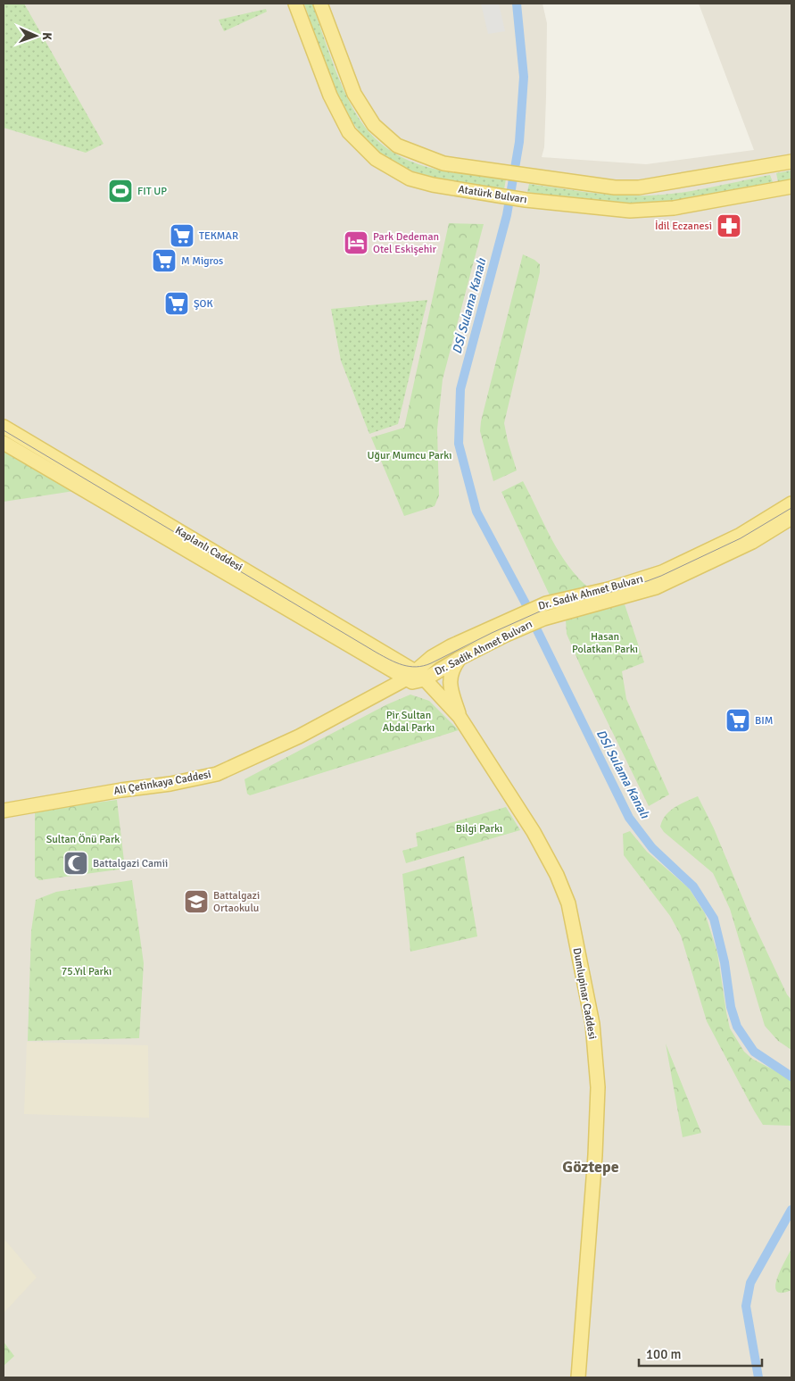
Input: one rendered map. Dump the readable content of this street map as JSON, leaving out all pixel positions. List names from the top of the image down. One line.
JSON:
{"streets":{"main road":["Atatürk Bulvarı","Kaplanlı Caddesi","Dr. Sadık Ahmet Bulvarı","Dr. Sadik Ahmet Bulvarı","Ali Çetinkaya Caddesi","Dumlupinar Caddesi"]},"crossings":[["Kaplanlı Caddesi","Dr. Sadık Ahmet Bulvarı"],["Kaplanlı Caddesi","Dr. Sadik Ahmet Bulvarı"],["Kaplanlı Caddesi","Ali Çetinkaya Caddesi"],["Kaplanlı Caddesi","Dumlupinar Caddesi"],["Dr. Sadık Ahmet Bulvarı","Dr. Sadik Ahmet Bulvarı"],["Dr. Sadık Ahmet Bulvarı","Ali Çetinkaya Caddesi"],["Dr. Sadık Ahmet Bulvarı","Dumlupinar Caddesi"],["Dr. Sadik Ahmet Bulvarı","Ali Çetinkaya Caddesi"],["Dr. Sadik Ahmet Bulvarı","Dumlupinar Caddesi"],["Ali Çetinkaya Caddesi","Dumlupinar Caddesi"]],"districts":["Göztepe"],"water":["DSİ Sulama Kanalı"],"parks":["Uğur Mumcu Parkı","Hasan Polatkan Parkı","Pir Sultan Abdal Parkı","Bilgi Parkı","Sultan Önü Park","75.Yıl Parkı"],"places":{"sports":["FIT UP"],"pharmacy":["İdil Eczanesi"],"supermarket":["TEKMAR","M Migros","ŞOK","BIM"],"hotel":["Park Dedeman Otel Eskişehir"],"mosque":["Battalgazi Camii"],"school or university":["Battalgazi Ortaokulu"]},"scale_bar":"100 m","north":"right"}
